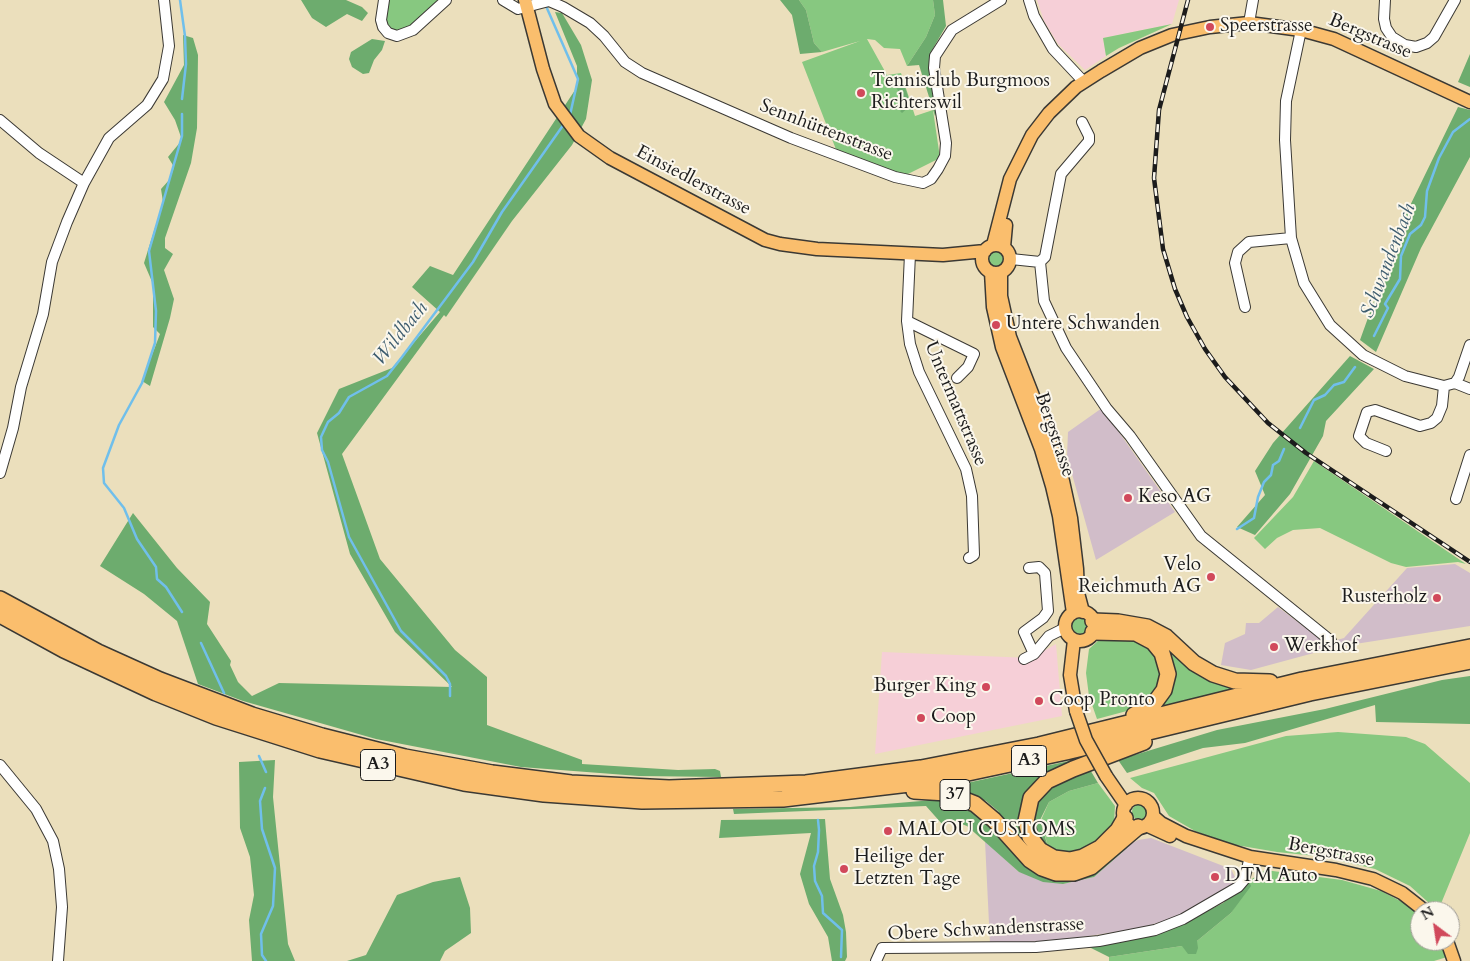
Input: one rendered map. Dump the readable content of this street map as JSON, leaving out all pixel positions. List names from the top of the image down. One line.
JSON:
{"streets":{"highway":["A3","37"],"main road":["Bergstrasse","Einsiedlerstrasse"],"street":["Sennhüttenstrasse","Untermattstrasse","Obere Schwandenstrasse"]},"crossings":[["Bergstrasse","Einsiedlerstrasse"],["Bergstrasse","37"],["Bergstrasse","Obere Schwandenstrasse"],["Sennhüttenstrasse","Einsiedlerstrasse"],["Einsiedlerstrasse","Untermattstrasse"],["A3","37"]],"water":["Schwandenbach","Wildbach"],"places":["Speerstrasse","Tennisclub Burgmoos Richterswil","Untere Schwanden","Keso AG","Velo Reichmuth AG","Rusterholz","Werkhof","Burger King","Coop Pronto","Coop","MALOU CUSTOMS","Heilige der Letzten Tage","DTM Auto"],"north":"top left"}
